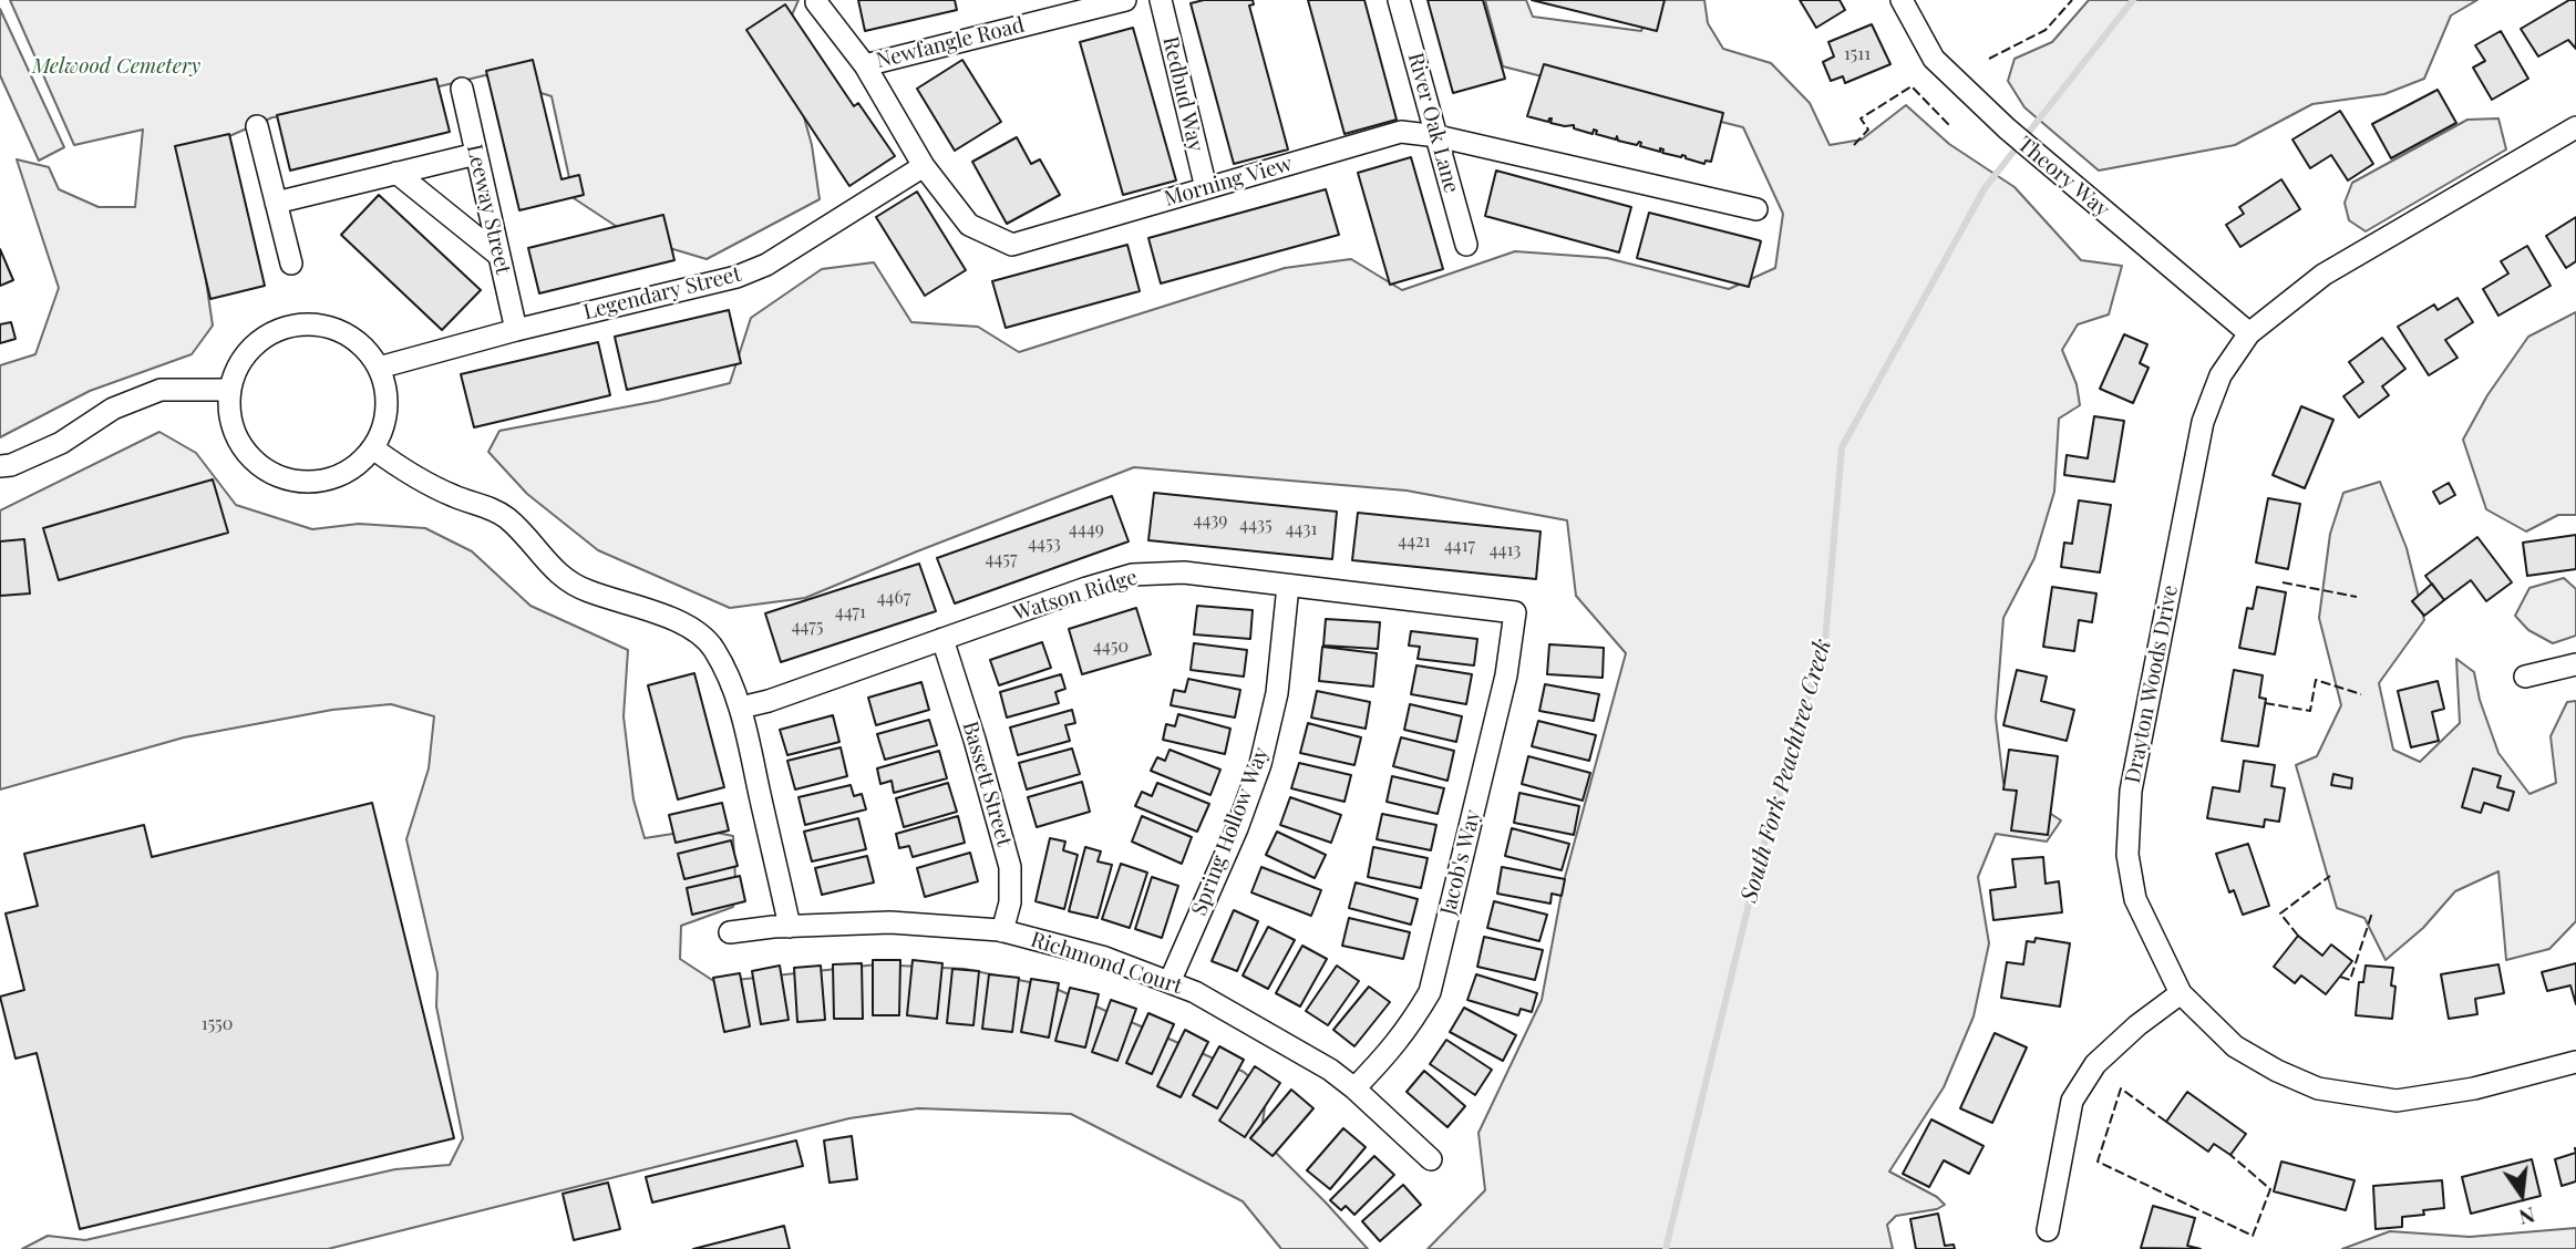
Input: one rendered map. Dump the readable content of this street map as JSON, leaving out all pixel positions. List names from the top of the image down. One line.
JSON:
{"streets":{"street":["Newfangle Road","Redbud Way","River Oak Lane","Theory Way","Morning View","Leeway Street","Legendary Street","Watson Ridge","Drayton Woods Drive","Bassett Street","Spring Hollow Way","Jacob's Way","Richmond Court"]},"crossings":[["Newfangle Road","Morning View"],["Redbud Way","Morning View"],["River Oak Lane","Morning View"],["Theory Way","Drayton Woods Drive"],["Morning View","Legendary Street"],["Leeway Street","Legendary Street"],["Watson Ridge","Bassett Street"],["Watson Ridge","Spring Hollow Way"],["Watson Ridge","Jacob's Way"],["Bassett Street","Richmond Court"],["Spring Hollow Way","Richmond Court"],["Jacob's Way","Richmond Court"]],"water":["South Fork Peachtree Creek"],"parks":["Melwood Cemetery"],"house_numbers":["1511","4439","4435","4449","4431","4421","4453","4417","4413","4457","4467","4471","4475","4450","1550"],"north":"bottom"}
